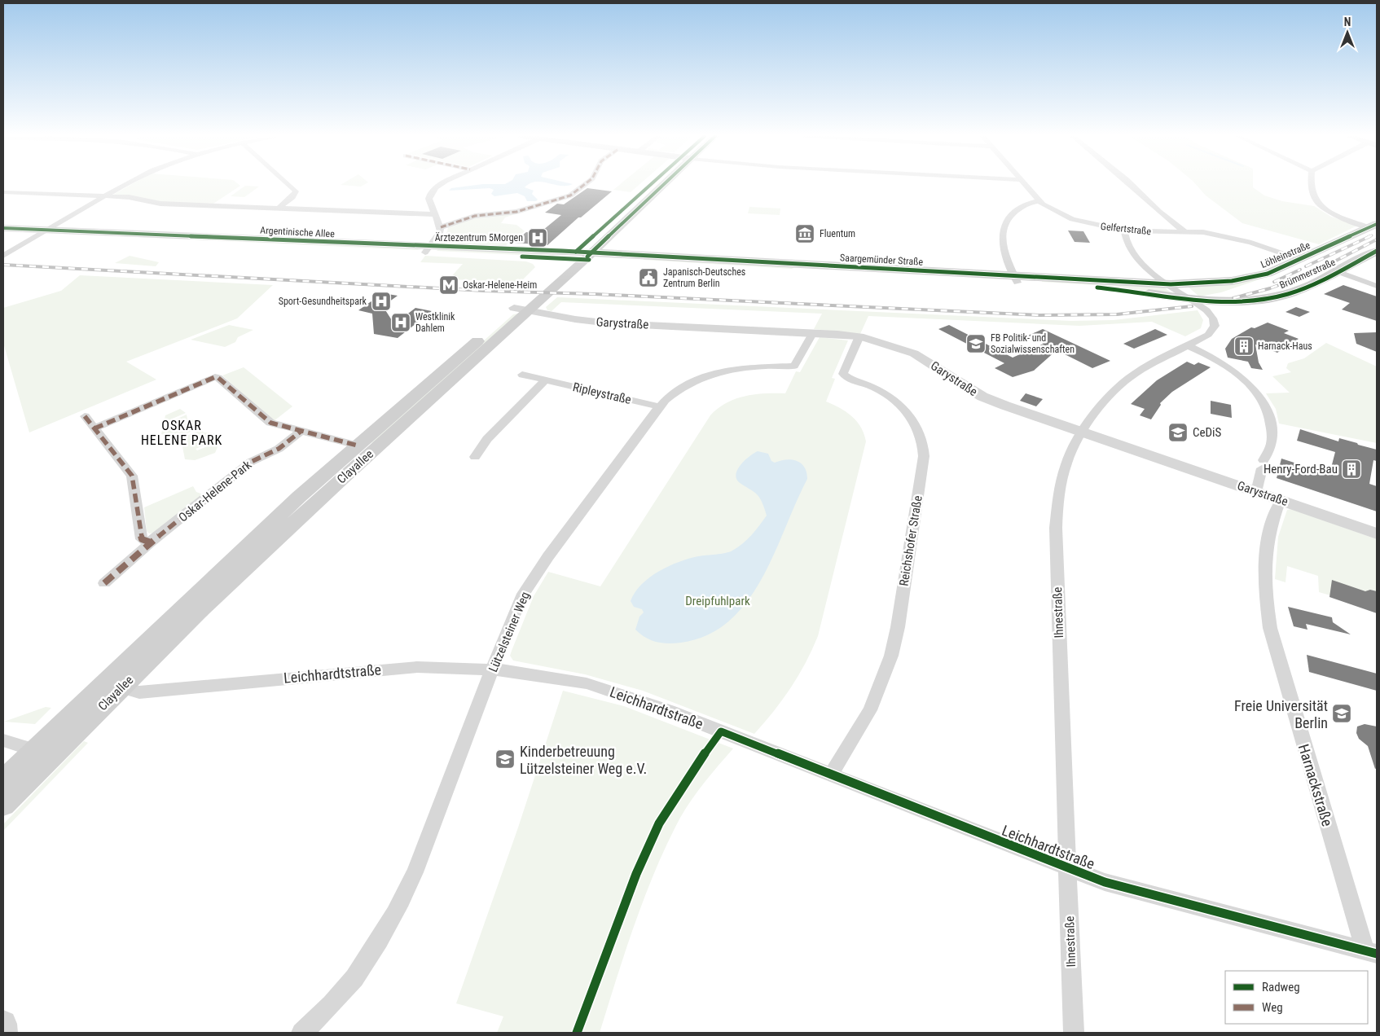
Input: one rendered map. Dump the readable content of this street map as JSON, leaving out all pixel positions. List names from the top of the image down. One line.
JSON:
{"streets":{"main road":["Argentinische Allee","Löhleinstraße","Saargemünder Straße","Brümmerstraße","Clayallee"],"street":["Gelfertstraße","Garystraße","Ripleystraße","Oskar-Helene-Park","Reichshofer Straße","Ihnestraße","Lützelsteiner Weg","Leichhardtstraße","Harnackstraße"]},"crossings":[["Gelfertstraße","Löhleinstraße"],["Gelfertstraße","Ihnestraße"],["Argentinische Allee","Saargemünder Straße"],["Argentinische Allee","Clayallee"],["Löhleinstraße","Saargemünder Straße"],["Löhleinstraße","Ihnestraße"],["Saargemünder Straße","Brümmerstraße"],["Saargemünder Straße","Clayallee"],["Saargemünder Straße","Ihnestraße"],["Brümmerstraße","Ihnestraße"],["Garystraße","Clayallee"],["Garystraße","Reichshofer Straße"],["Garystraße","Ihnestraße"],["Garystraße","Lützelsteiner Weg"],["Garystraße","Harnackstraße"],["Ripleystraße","Lützelsteiner Weg"],["Clayallee","Leichhardtstraße"],["Reichshofer Straße","Leichhardtstraße"],["Ihnestraße","Leichhardtstraße"],["Lützelsteiner Weg","Leichhardtstraße"],["Leichhardtstraße","Harnackstraße"]],"districts":["OSKAR HELENE PARK"],"parks":["Dreipfuhlpark"],"places":{"museum":["Fluentum"],"hospital":["Ärztezentrum 5Morgen","Sport-Gesundheitspark","Westklinik Dahlem"],"public building":["Japanisch-Deutsches Zentrum Berlin"],"metro station":["Oskar-Helene-Heim"],"school or university":["FB Politik- und Sozialwissenschaften","CeDiS","Freie Universität Berlin","Kinderbetreuung Lützelsteiner Weg e.V."],"building":["Harnack-Haus","Henry-Ford-Bau"]},"legend":["Radweg","Weg"],"north":"top"}
